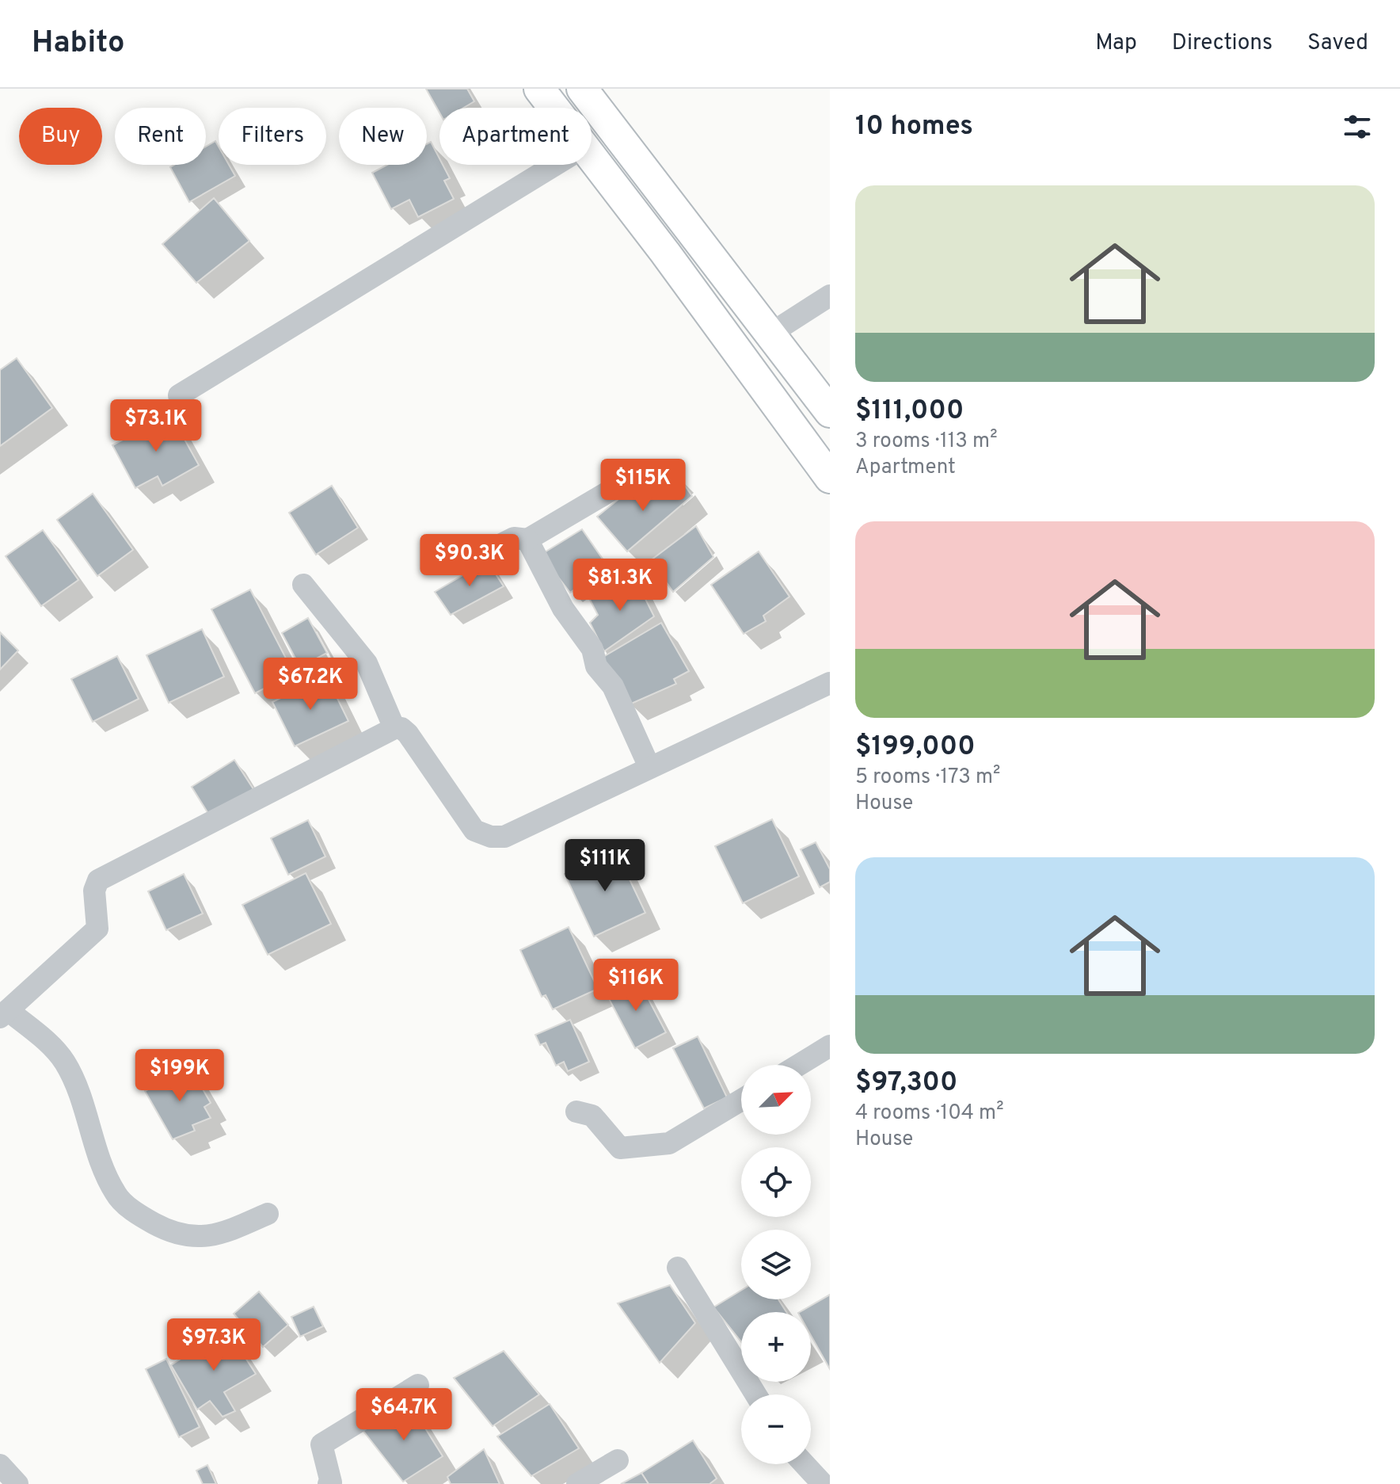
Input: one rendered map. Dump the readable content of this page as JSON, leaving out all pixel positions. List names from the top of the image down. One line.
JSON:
{"north":"top right","page":{"header":"Habito","nav":["Map","Directions","Saved"],"heading":"10 homes","chip":["Buy","Rent","Filters","New","Apartment"],"list":[{"name":"$111,000","note":"3 rooms · 113 m² · Apartment"},{"name":"$199,000","note":"5 rooms · 173 m² · House"},{"name":"$97,300","note":"4 rooms · 104 m² · House"}],"price":["$73.1K","$115K","$90.3K","$81.3K","$67.2K","$111K","$116K","$199K","$97.3K","$64.7K"],"map_buttons":["+","−"]}}
